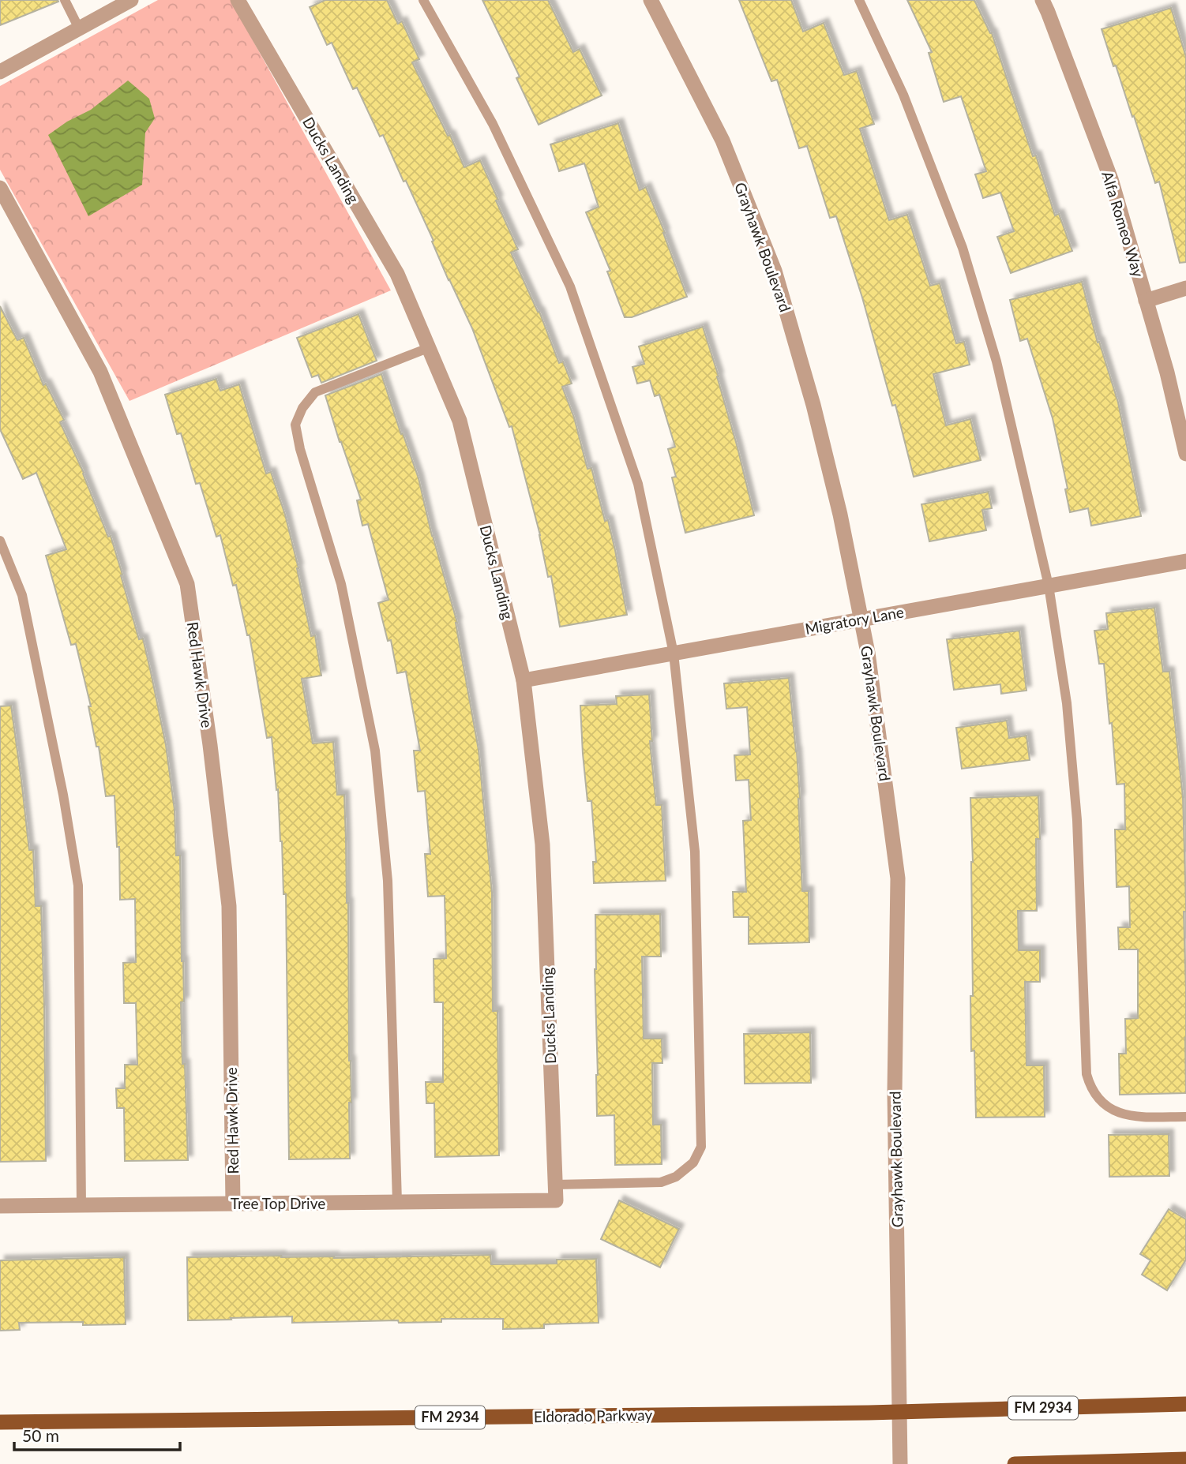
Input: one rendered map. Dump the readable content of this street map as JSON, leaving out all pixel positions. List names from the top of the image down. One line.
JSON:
{"streets":{"main road":["FM 2934","Eldorado Parkway"],"street":["Ducks Landing","Alfa Romeo Way","Grayhawk Boulevard","Migratory Lane","Red Hawk Drive","Tree Top Drive"]},"crossings":[["Ducks Landing","Migratory Lane"],["Ducks Landing","Tree Top Drive"],["Grayhawk Boulevard","Migratory Lane"],["Grayhawk Boulevard","Eldorado Parkway"],["Red Hawk Drive","Tree Top Drive"]],"scale_bar":"50 m"}
